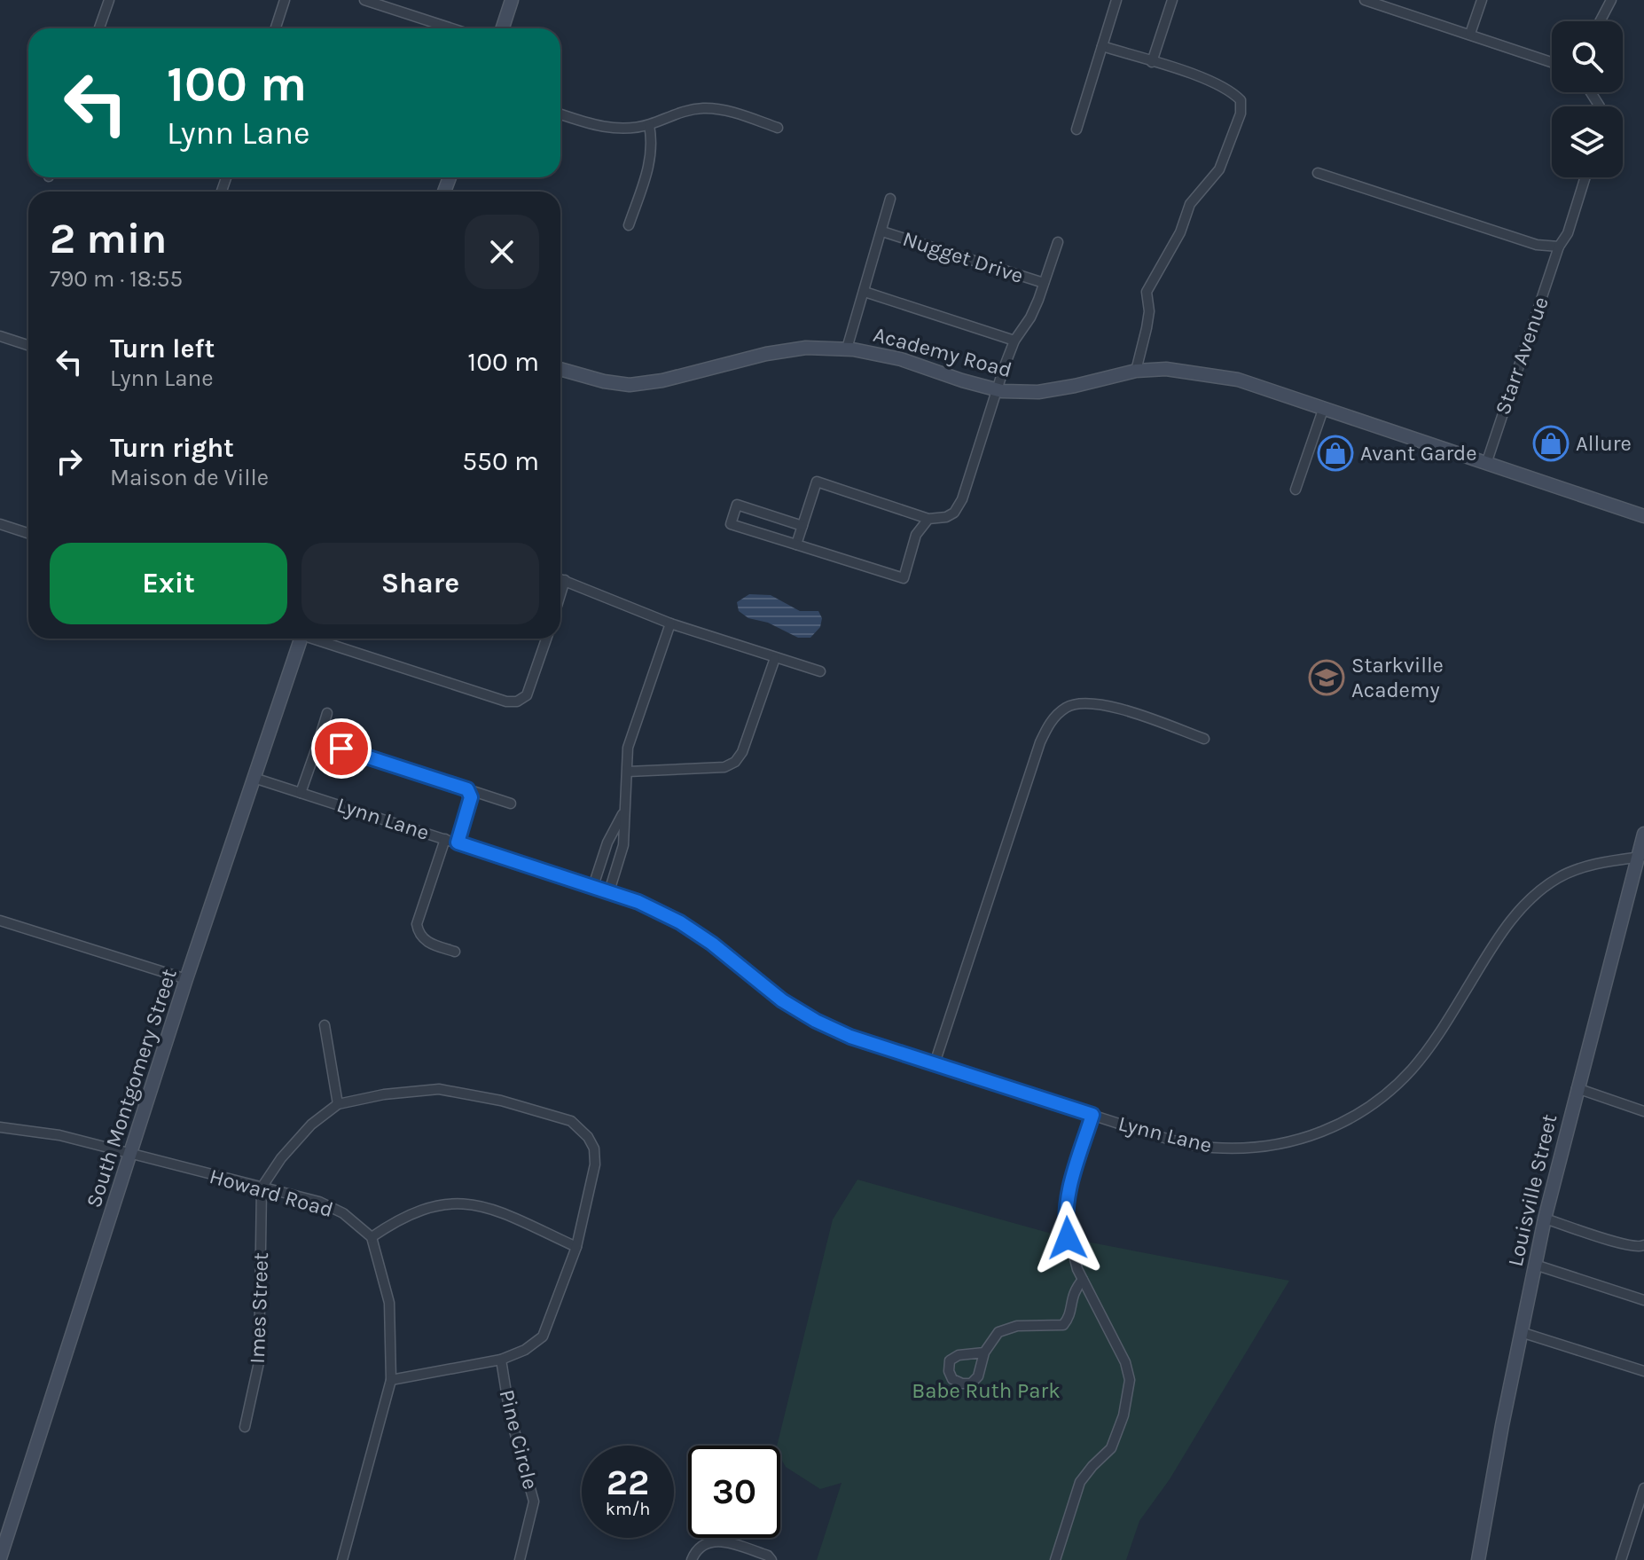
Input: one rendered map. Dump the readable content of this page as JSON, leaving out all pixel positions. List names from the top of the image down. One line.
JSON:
{"streets":{"street":["Nugget Drive","Academy Road","Starr Avenue","Lynn Lane","South Montgomery Street","Louisville Street","Howard Road","Imes Street","Pine Circle"]},"crossings":[["Academy Road","Starr Avenue"],["Lynn Lane","South Montgomery Street"],["Lynn Lane","Louisville Street"],["South Montgomery Street","Howard Road"],["Howard Road","Imes Street"]],"parks":["Babe Ruth Park"],"places":{"shop":["Allure","Avant Garde"],"school or university":["Starkville Academy"]},"page":{"turn":["100 m","Lynn Lane"],"heading":["2 min","790 m · 18:55"],"list":[{"name":"Turn left","note":"Lynn Lane","value":"100 m"},{"name":"Turn right","note":"Maison de Ville","value":"550 m"}],"buttons":["Exit","Share"],"speed":"22 km/h","limit":"30"}}
